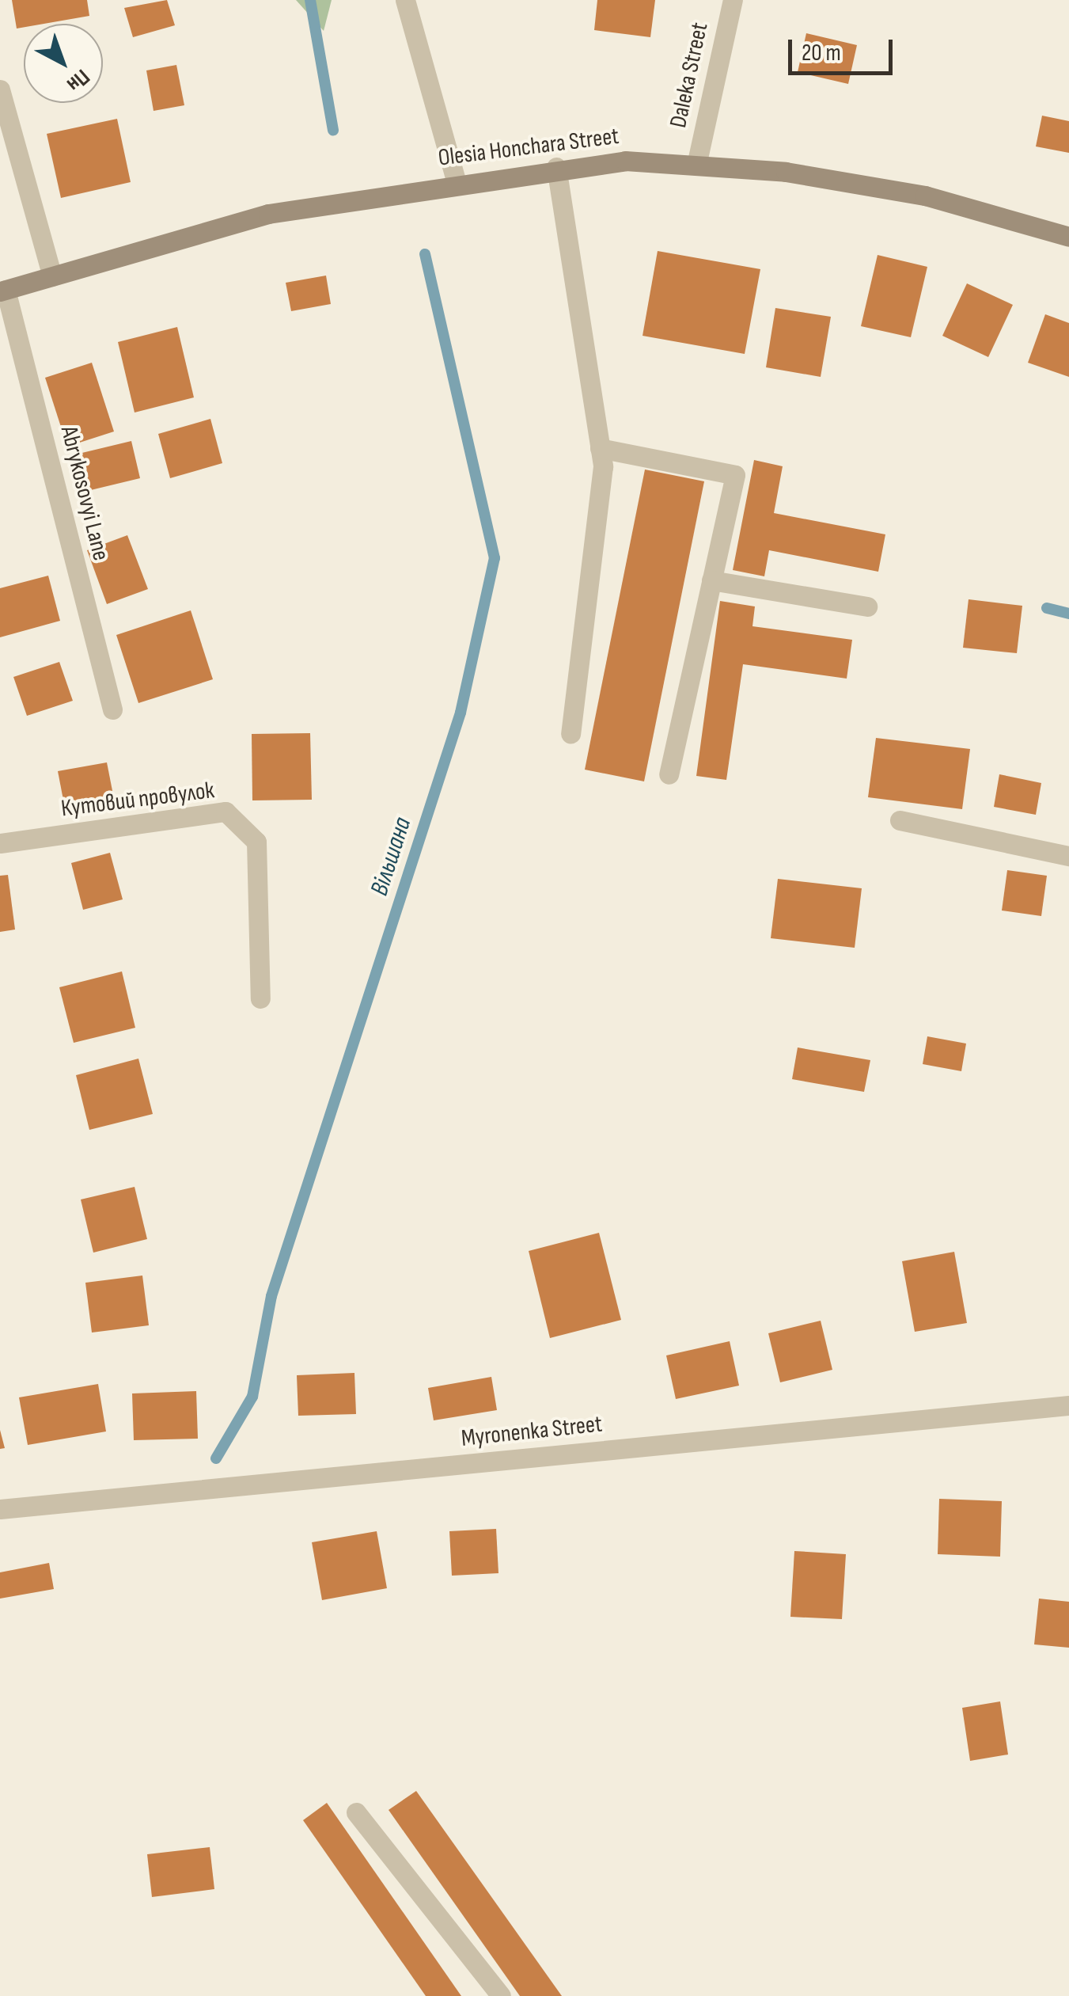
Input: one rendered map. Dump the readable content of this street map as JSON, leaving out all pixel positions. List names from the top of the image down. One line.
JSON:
{"streets":{"main road":["Olesia Honchara Street"],"street":["Daleka Street","Abrykosovyi Lane","Кутовий провулок","Myronenka Street"]},"crossings":[["Daleka Street","Olesia Honchara Street"],["Olesia Honchara Street","Abrykosovyi Lane"]],"water":["Вільшана"],"scale_bar":"20 m","north":"bottom right"}
